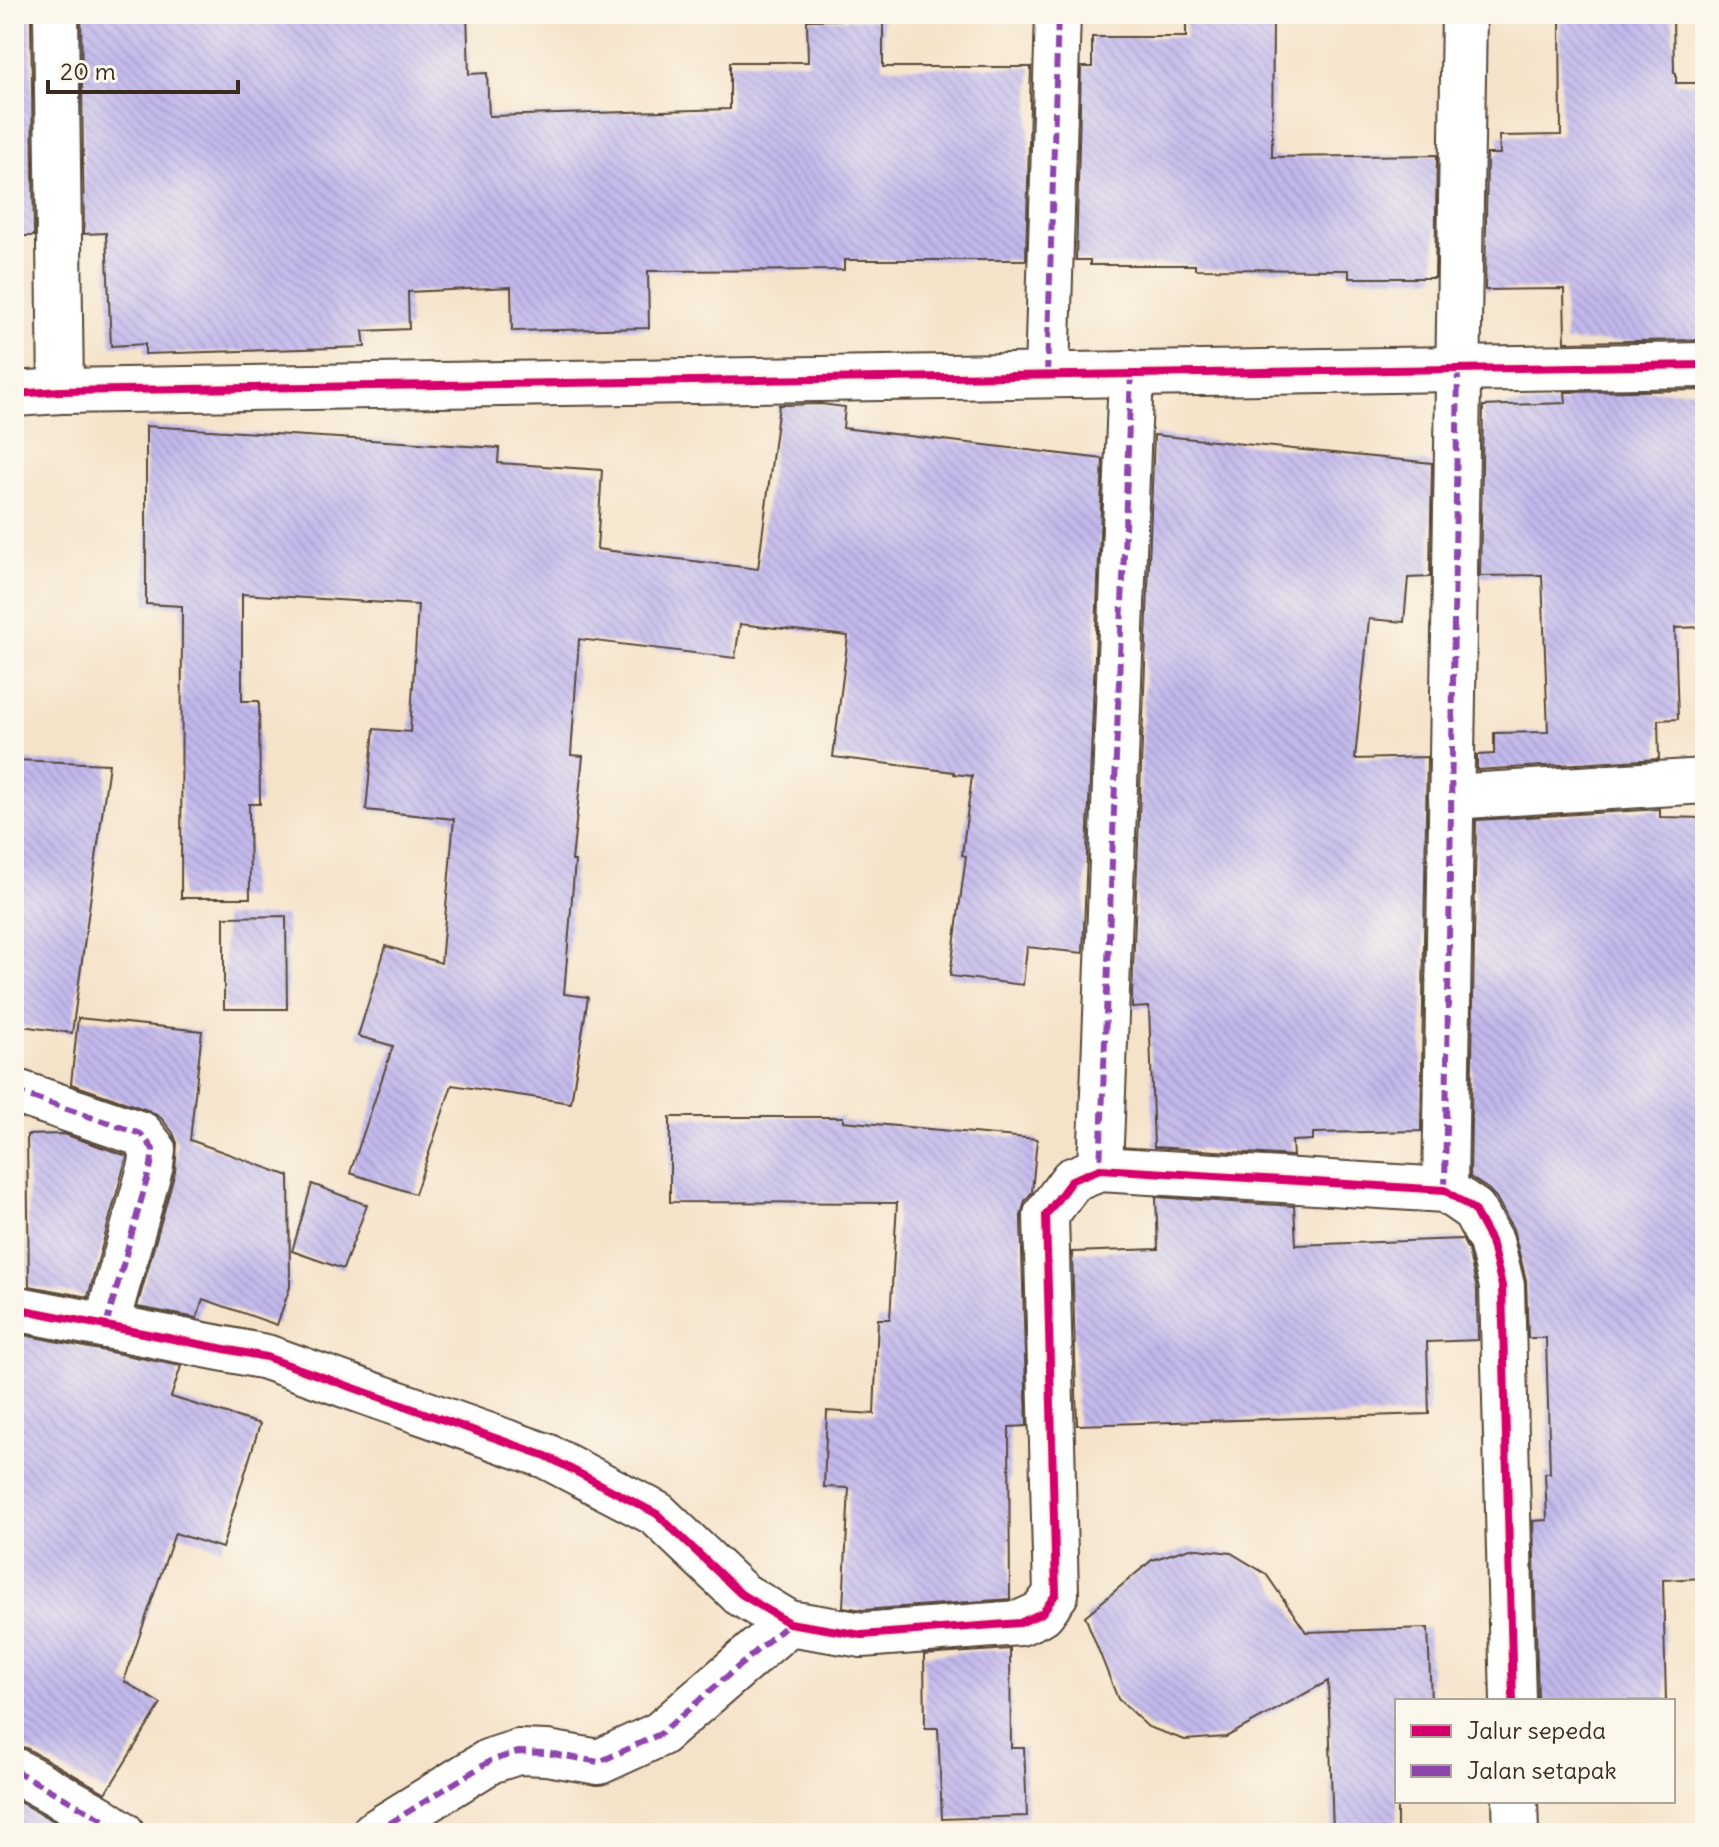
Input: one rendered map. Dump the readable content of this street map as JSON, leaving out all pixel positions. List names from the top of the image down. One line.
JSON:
{"legend":["Jalur sepeda","Jalan setapak"],"scale_bar":"20 m"}
